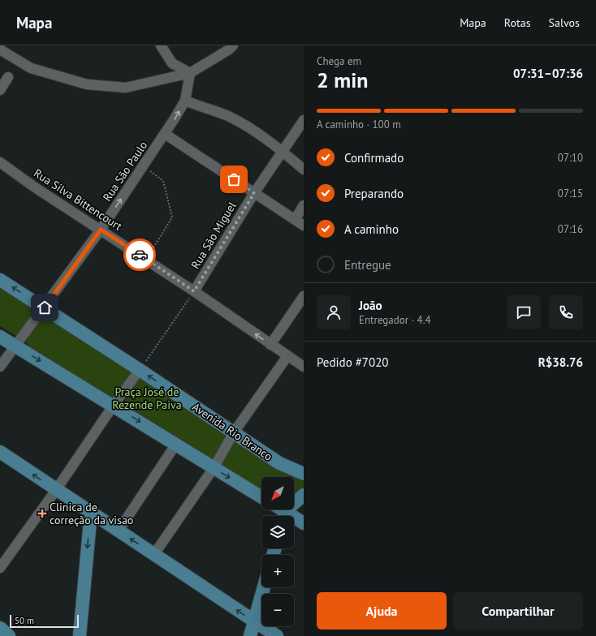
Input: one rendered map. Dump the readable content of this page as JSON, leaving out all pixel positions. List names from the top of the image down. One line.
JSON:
{"streets":{"main road":["Avenida Rio Branco"],"street":["Rua São Paulo","Rua Silva Bittencourt","Rua São Miguel"]},"crossings":[["Rua São Paulo","Rua Silva Bittencourt"],["Rua São Paulo","Avenida Rio Branco"],["Rua Silva Bittencourt","Rua São Miguel"]],"one_way":["Rua São Paulo"],"parks":["Praça José de Rezende Paiva"],"places":{"health":["Clinica de correção da visao"]},"scale_bar":"50 m","north":"bottom left","page":{"header":"Mapa","nav":["Mapa","Rotas","Salvos"],"heading":["2 min","Chega em","07:31–07:36"],"panel":["João","Entregador · 4.4","Pedido #7020","R$38.76"],"bar":"A caminho · 100 m","list":[["Confirmado","07:10"],["Preparando","07:15"],["A caminho","07:16"],"Entregue"],"map_buttons":["+","−"],"buttons":["Ajuda","Compartilhar"],"scale":"50 m"}}
